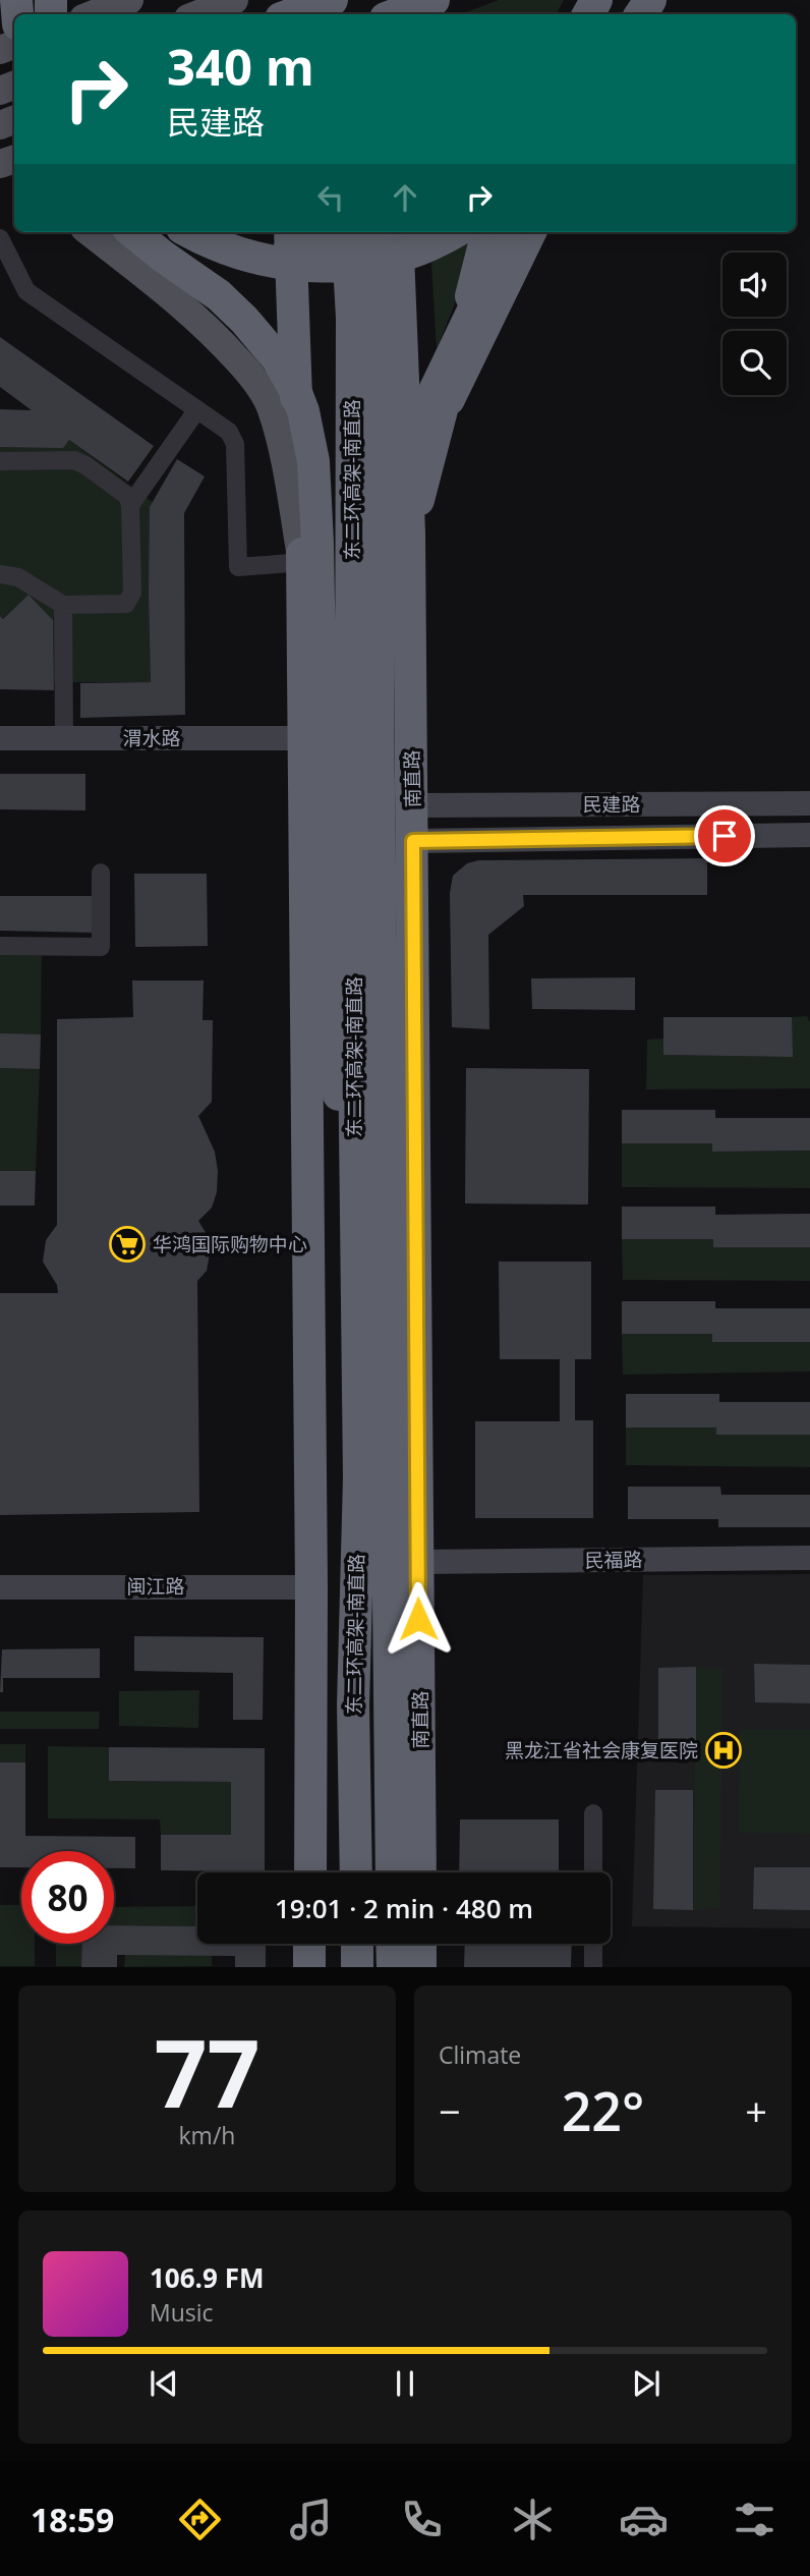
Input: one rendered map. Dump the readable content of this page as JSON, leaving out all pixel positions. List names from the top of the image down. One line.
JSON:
{"streets":{"highway":["东二环高架-南直路","南直路"],"street":["渭水路","民建路","民福路","闽江路"]},"crossings":[["南直路","民建路"],["南直路","民福路"]],"places":{"supermarket":["华鸿国际购物中心"],"hospital":["黑龙江省社会康复医院"]},"page":{"turn":["340 m","民建路"],"limit":"80","trip":"19:01 · 2 min · 480 m","tile":[["77","km/h"],"Climate"],"heat":["−","22°","+"],"song":["106.9 FM","Music"],"tabs":"18:59"}}
